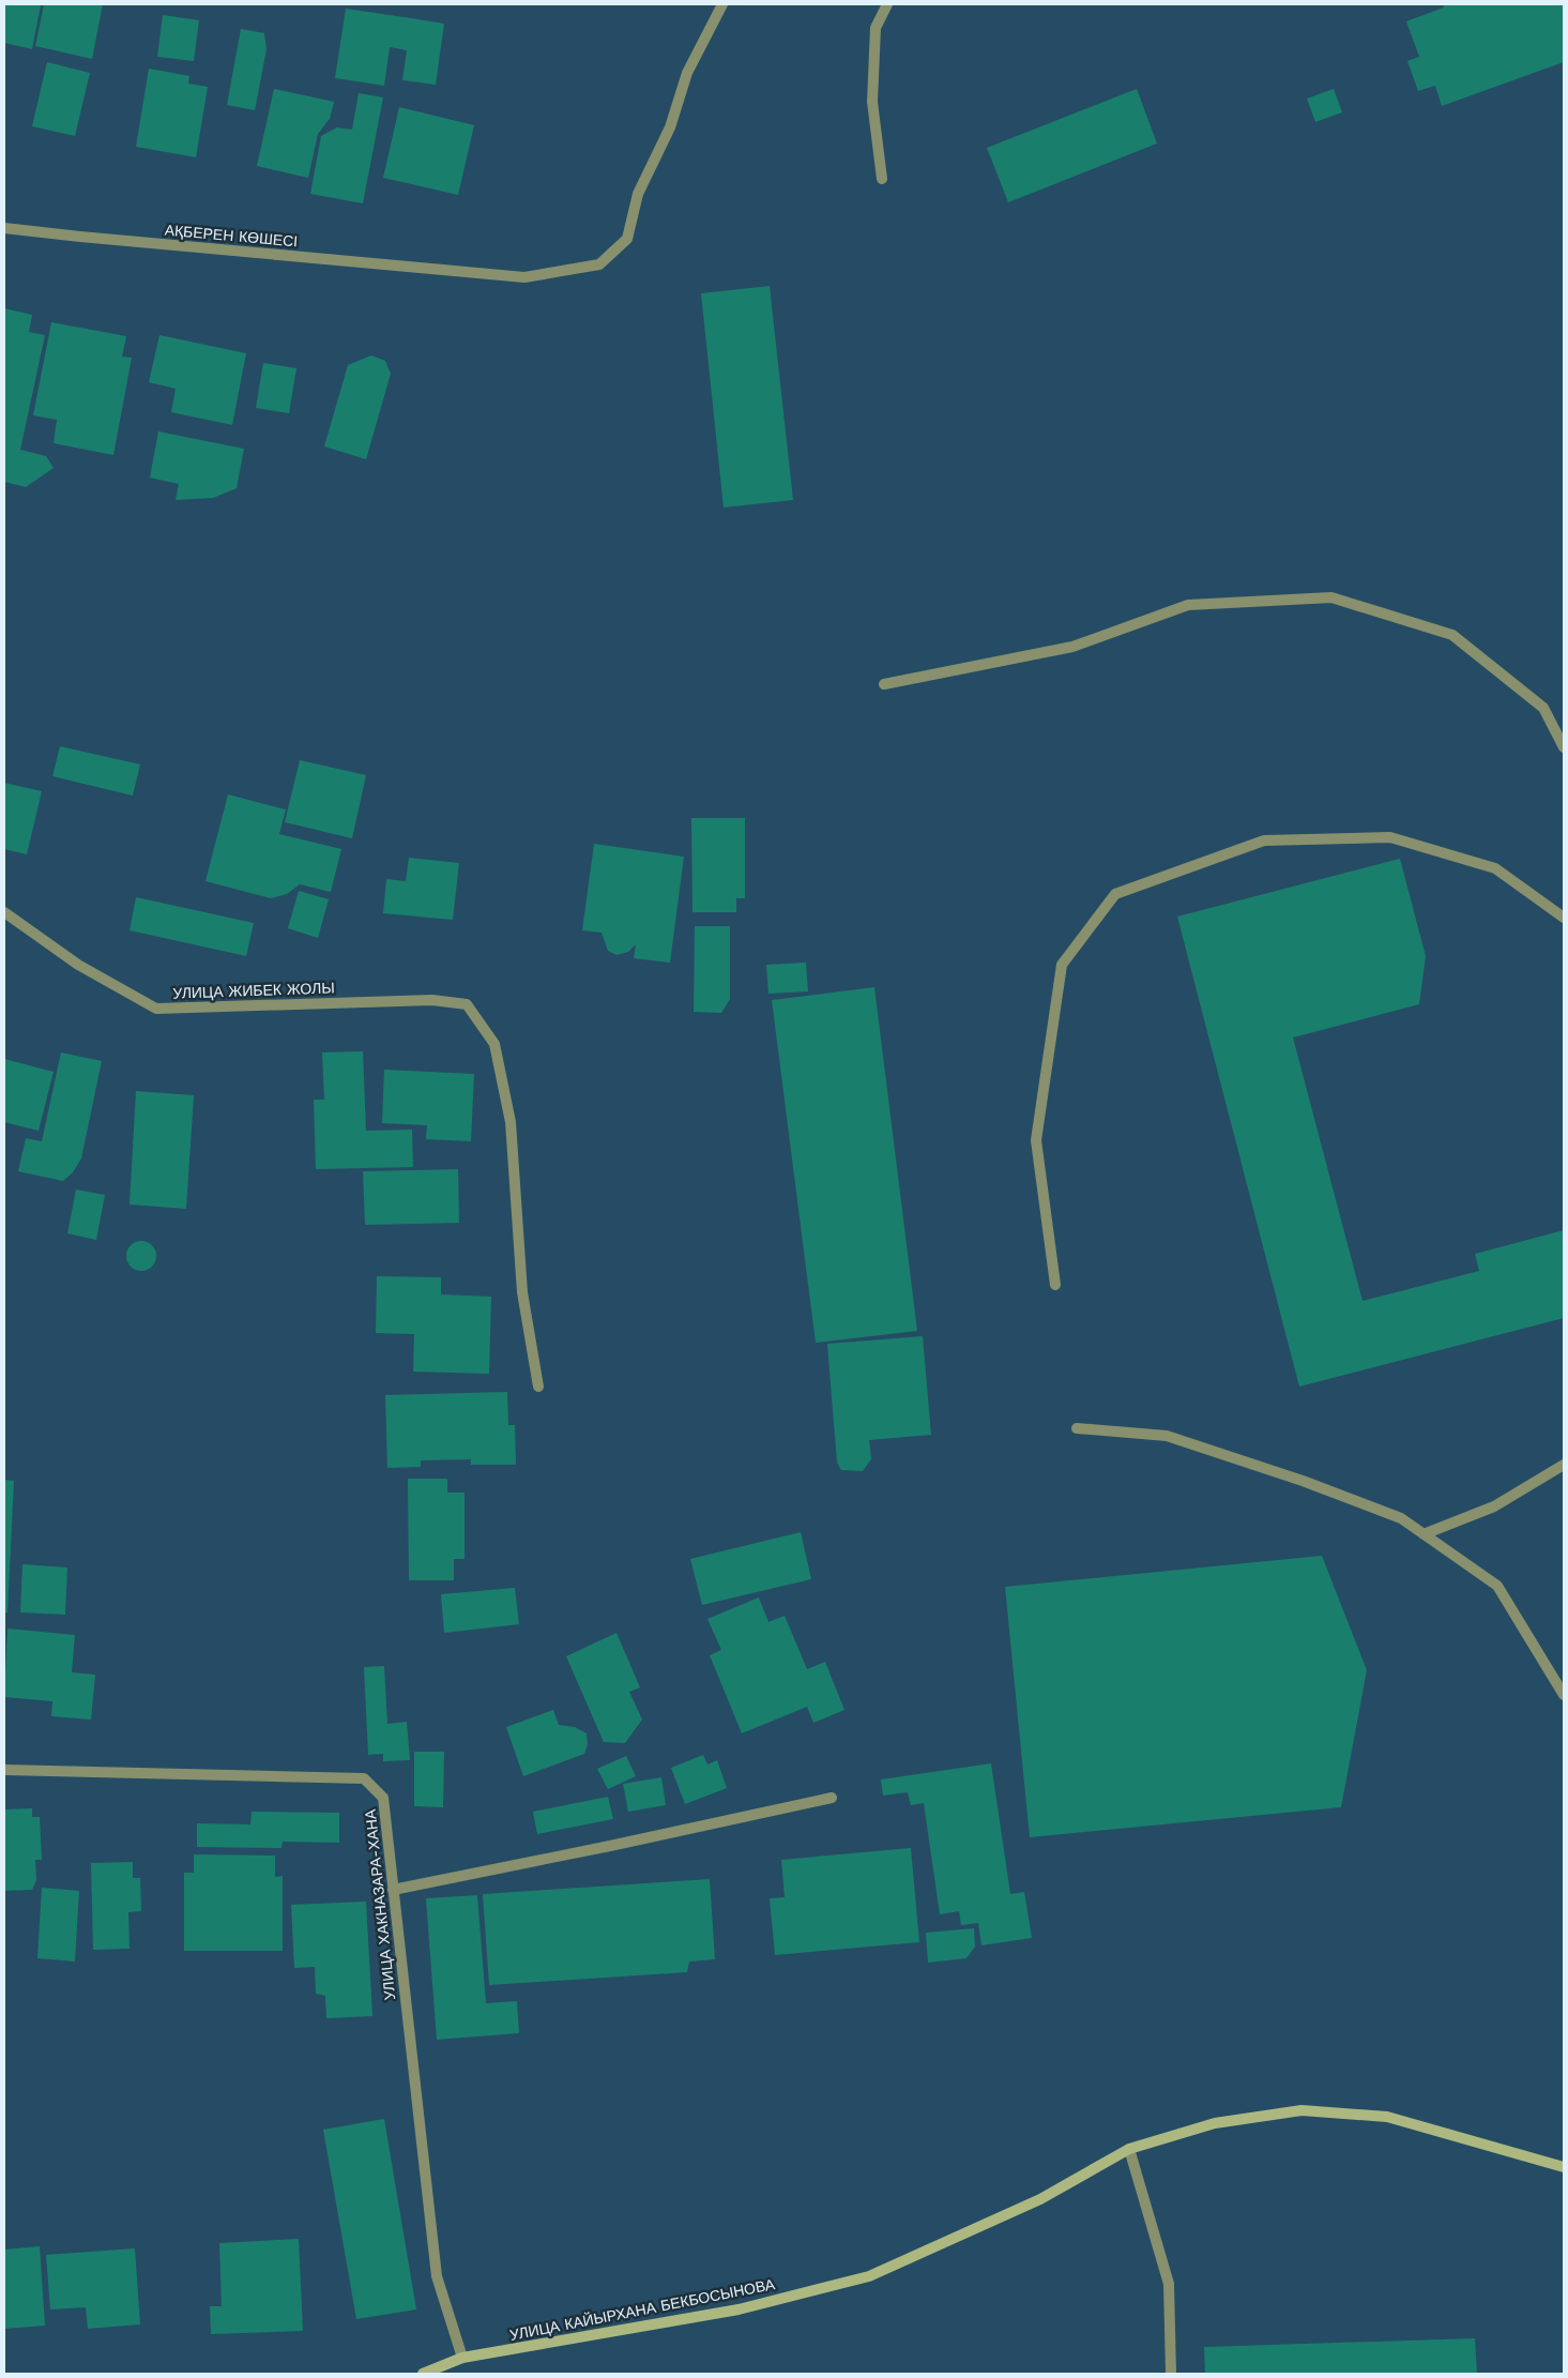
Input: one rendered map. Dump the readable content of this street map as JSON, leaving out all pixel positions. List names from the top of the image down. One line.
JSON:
{"streets":{"street":["АҚБЕРЕН КӨШЕСІ","УЛИЦА ЖИБЕК ЖОЛЫ","УЛИЦА ХАКНАЗАРА-ХАНА","УЛИЦА КАЙЫРХАНА БЕКБОСЫНОВА"]},"crossings":[["УЛИЦА ХАКНАЗАРА-ХАНА","УЛИЦА КАЙЫРХАНА БЕКБОСЫНОВА"]]}
